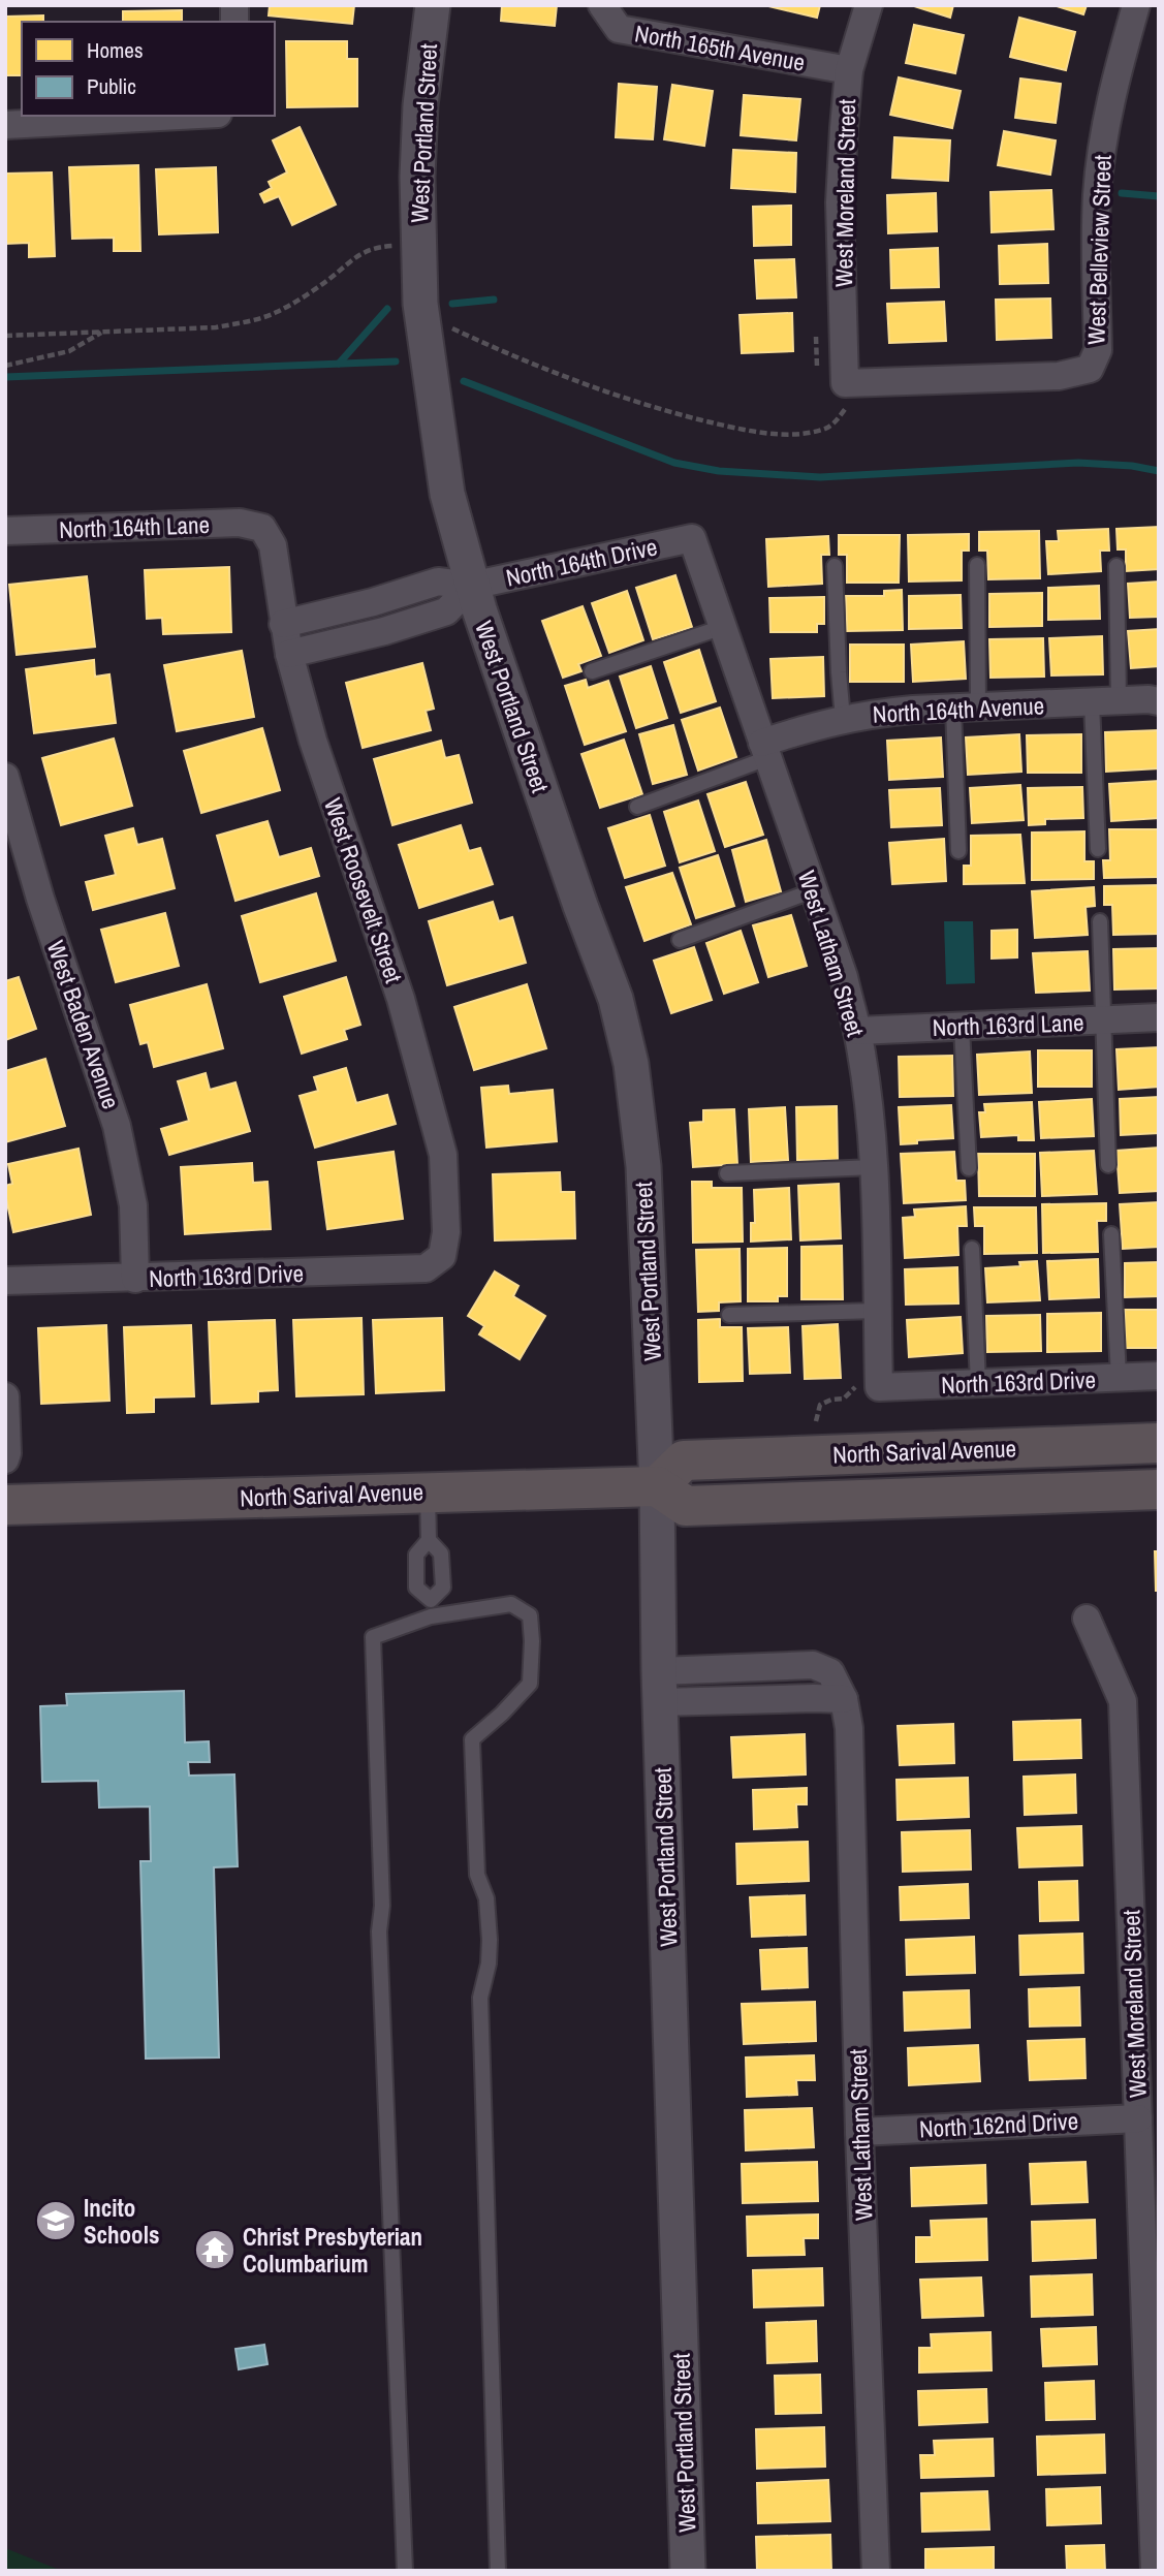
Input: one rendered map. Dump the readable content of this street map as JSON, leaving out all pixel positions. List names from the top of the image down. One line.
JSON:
{"streets":{"main road":["North Sarival Avenue"],"street":["North 165th Avenue","West Portland Street","West Moreland Street","West Belleview Street","North 164th Lane","North 164th Drive","North 164th Avenue","West Roosevelt Street","West Latham Street","West Baden Avenue","North 163rd Lane","North 163rd Drive","North 162nd Drive"]},"crossings":[["North 165th Avenue","West Moreland Street"],["West Portland Street","North 164th Drive"],["West Portland Street","West Latham Street"],["West Portland Street","North Sarival Avenue"],["West Moreland Street","West Belleview Street"],["West Moreland Street","North 162nd Drive"],["North 164th Lane","West Roosevelt Street"],["North 164th Drive","West Roosevelt Street"],["North 164th Drive","West Latham Street"],["North 164th Avenue","West Latham Street"],["West Roosevelt Street","North 163rd Drive"],["West Latham Street","North 163rd Lane"],["West Latham Street","North 163rd Drive"],["West Latham Street","North 162nd Drive"],["West Baden Avenue","North 163rd Drive"]],"places":{"school or university":["Incito Schools"],"temple":["Christ Presbyterian Columbarium"]},"legend":["Homes","Public"]}
